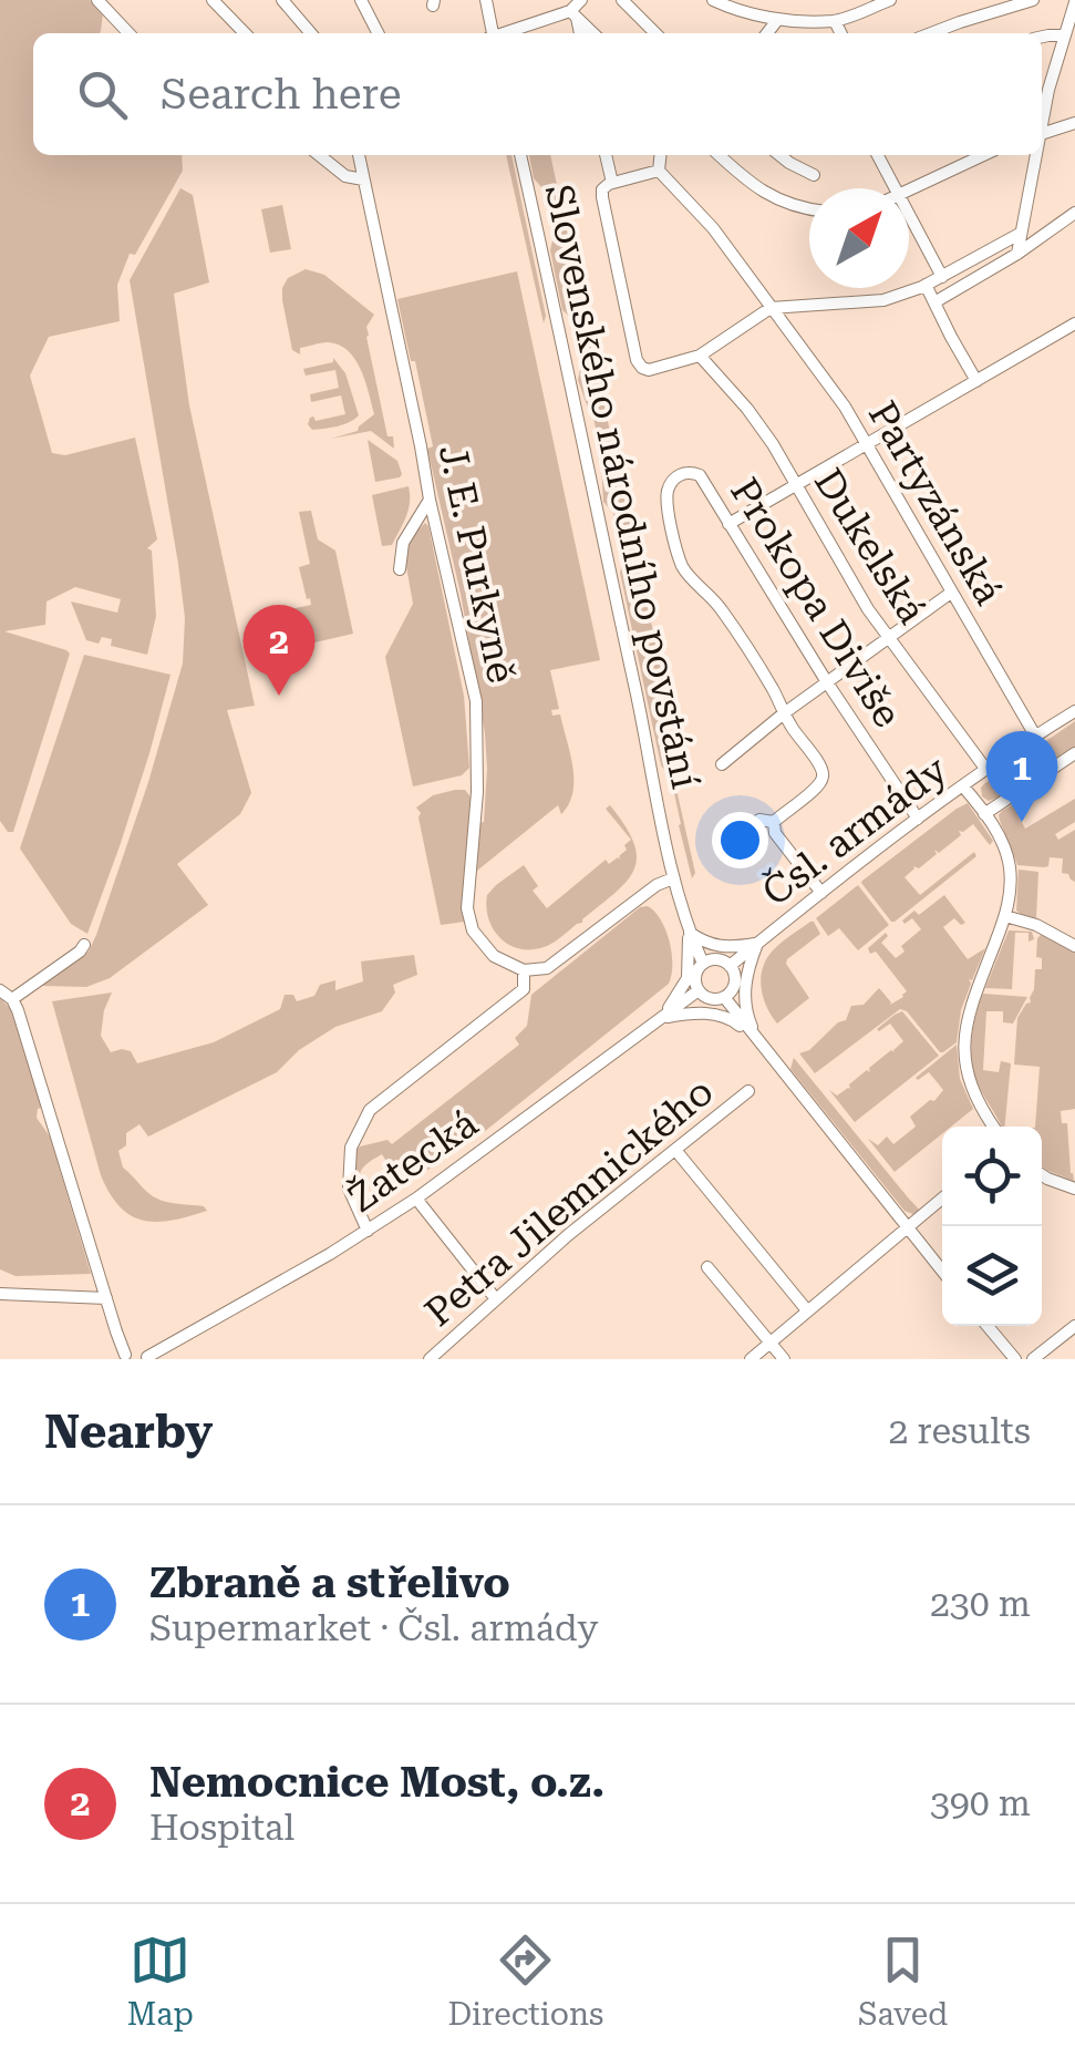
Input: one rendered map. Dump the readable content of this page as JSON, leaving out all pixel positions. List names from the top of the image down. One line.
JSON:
{"streets":{"street":["Slovenského národního povstání","Partyzánská","Dukelská","J. E. Purkyně","Prokopa Diviše","Čsl. armády","Žatecká","Petra Jilemnického"]},"crossings":[["Slovenského národního povstání","Čsl. armády"],["Slovenského národního povstání","Žatecká"],["Partyzánská","Čsl. armády"],["Dukelská","Čsl. armády"],["Prokopa Diviše","Čsl. armády"],["Čsl. armády","Žatecká"]],"north":"top right","page":{"search":"Search here","pins":["2","1"],"heading":["Nearby","2 results"],"list":[{"mark":"1","name":"Zbraně a střelivo","note":"Supermarket · Čsl. armády","value":"230 m"},{"mark":"2","name":"Nemocnice Most, o.z.","note":"Hospital","value":"390 m"}],"nav":["Map","Directions","Saved"]}}
